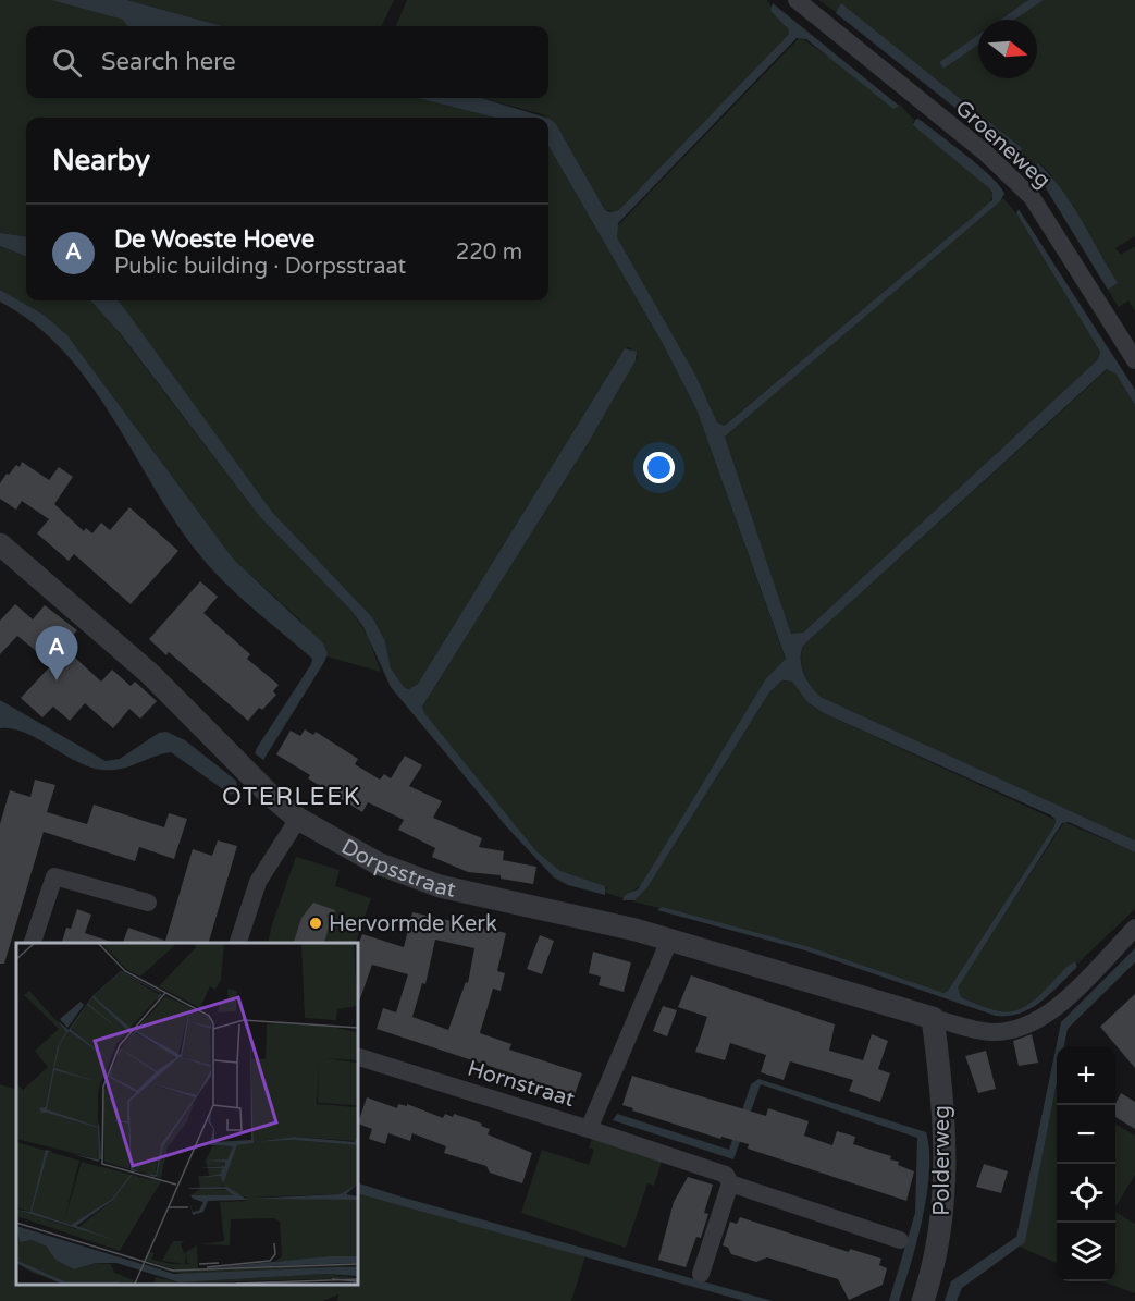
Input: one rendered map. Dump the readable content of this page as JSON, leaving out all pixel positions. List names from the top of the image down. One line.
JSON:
{"streets":{"street":["Groeneweg","Dorpsstraat","Hornstraat","Polderweg"]},"crossings":[["Dorpsstraat","Hornstraat"],["Dorpsstraat","Polderweg"]],"districts":["OTERLEEK"],"places":["Hervormde Kerk"],"north":"right","page":{"search":"Search here","heading":"Nearby","list":[{"mark":"A","name":"De Woeste Hoeve","note":"Public building · Dorpsstraat","value":"220 m"}],"pins":"A","map_buttons":["+","−"]}}
